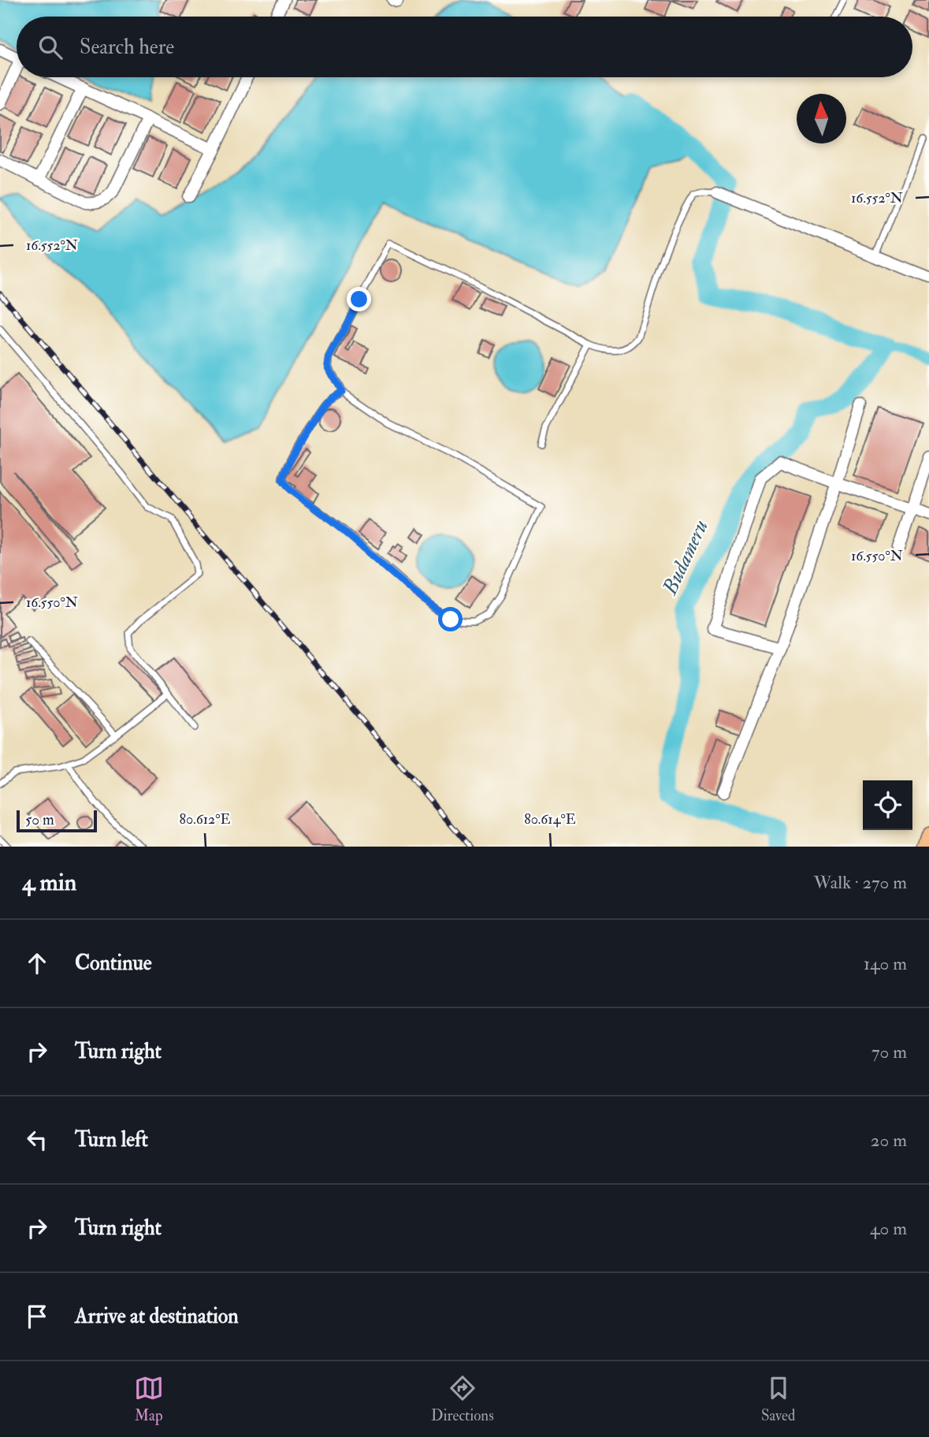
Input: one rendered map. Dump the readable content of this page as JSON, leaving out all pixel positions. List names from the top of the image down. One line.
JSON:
{"water":["Budameru"],"scale_bar":"50 m","north":"top","page":{"search":"Search here","scale":"50 m","heading":["4 min","Walk · 270 m"],"list":[["Continue","140 m"],["Turn right","70 m"],["Turn left","20 m"],["Turn right","40 m"],"Arrive at destination"],"nav":["Map","Directions","Saved"]},"coordinates":["16.552°N","16.550°N","80.612°E","80.614°E"]}
